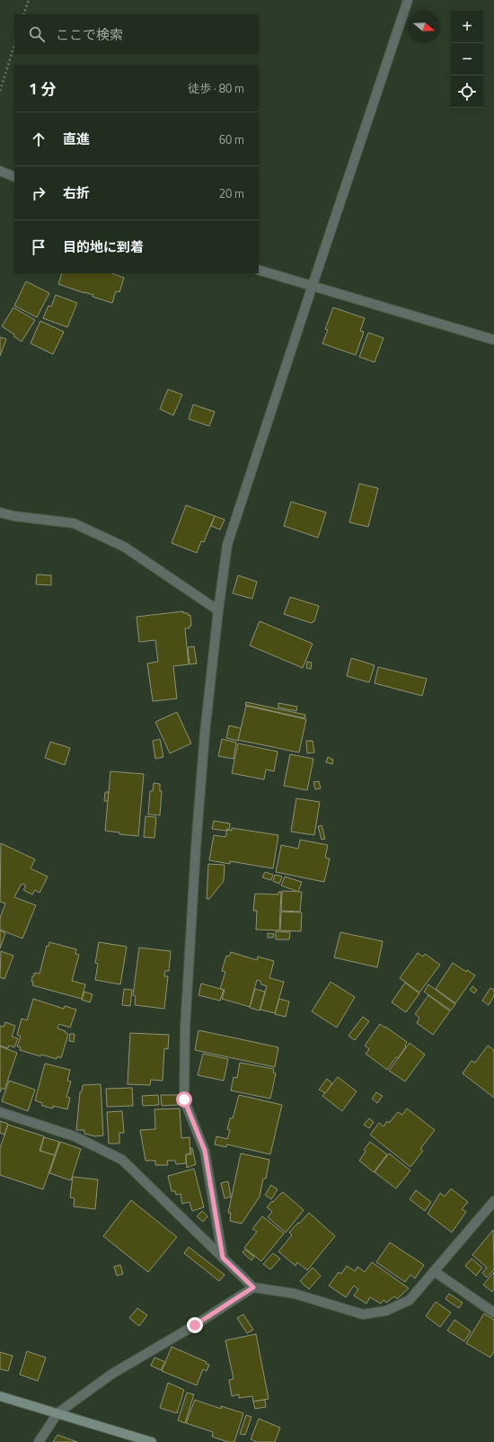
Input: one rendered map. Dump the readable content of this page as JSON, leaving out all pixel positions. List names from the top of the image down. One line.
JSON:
{"north":"right","page":{"map_buttons":["+","−"],"search":"ここで検索","heading":["1 分","徒歩 · 80 m"],"list":[["直進","60 m"],["右折","20 m"],"目的地に到着"]}}
